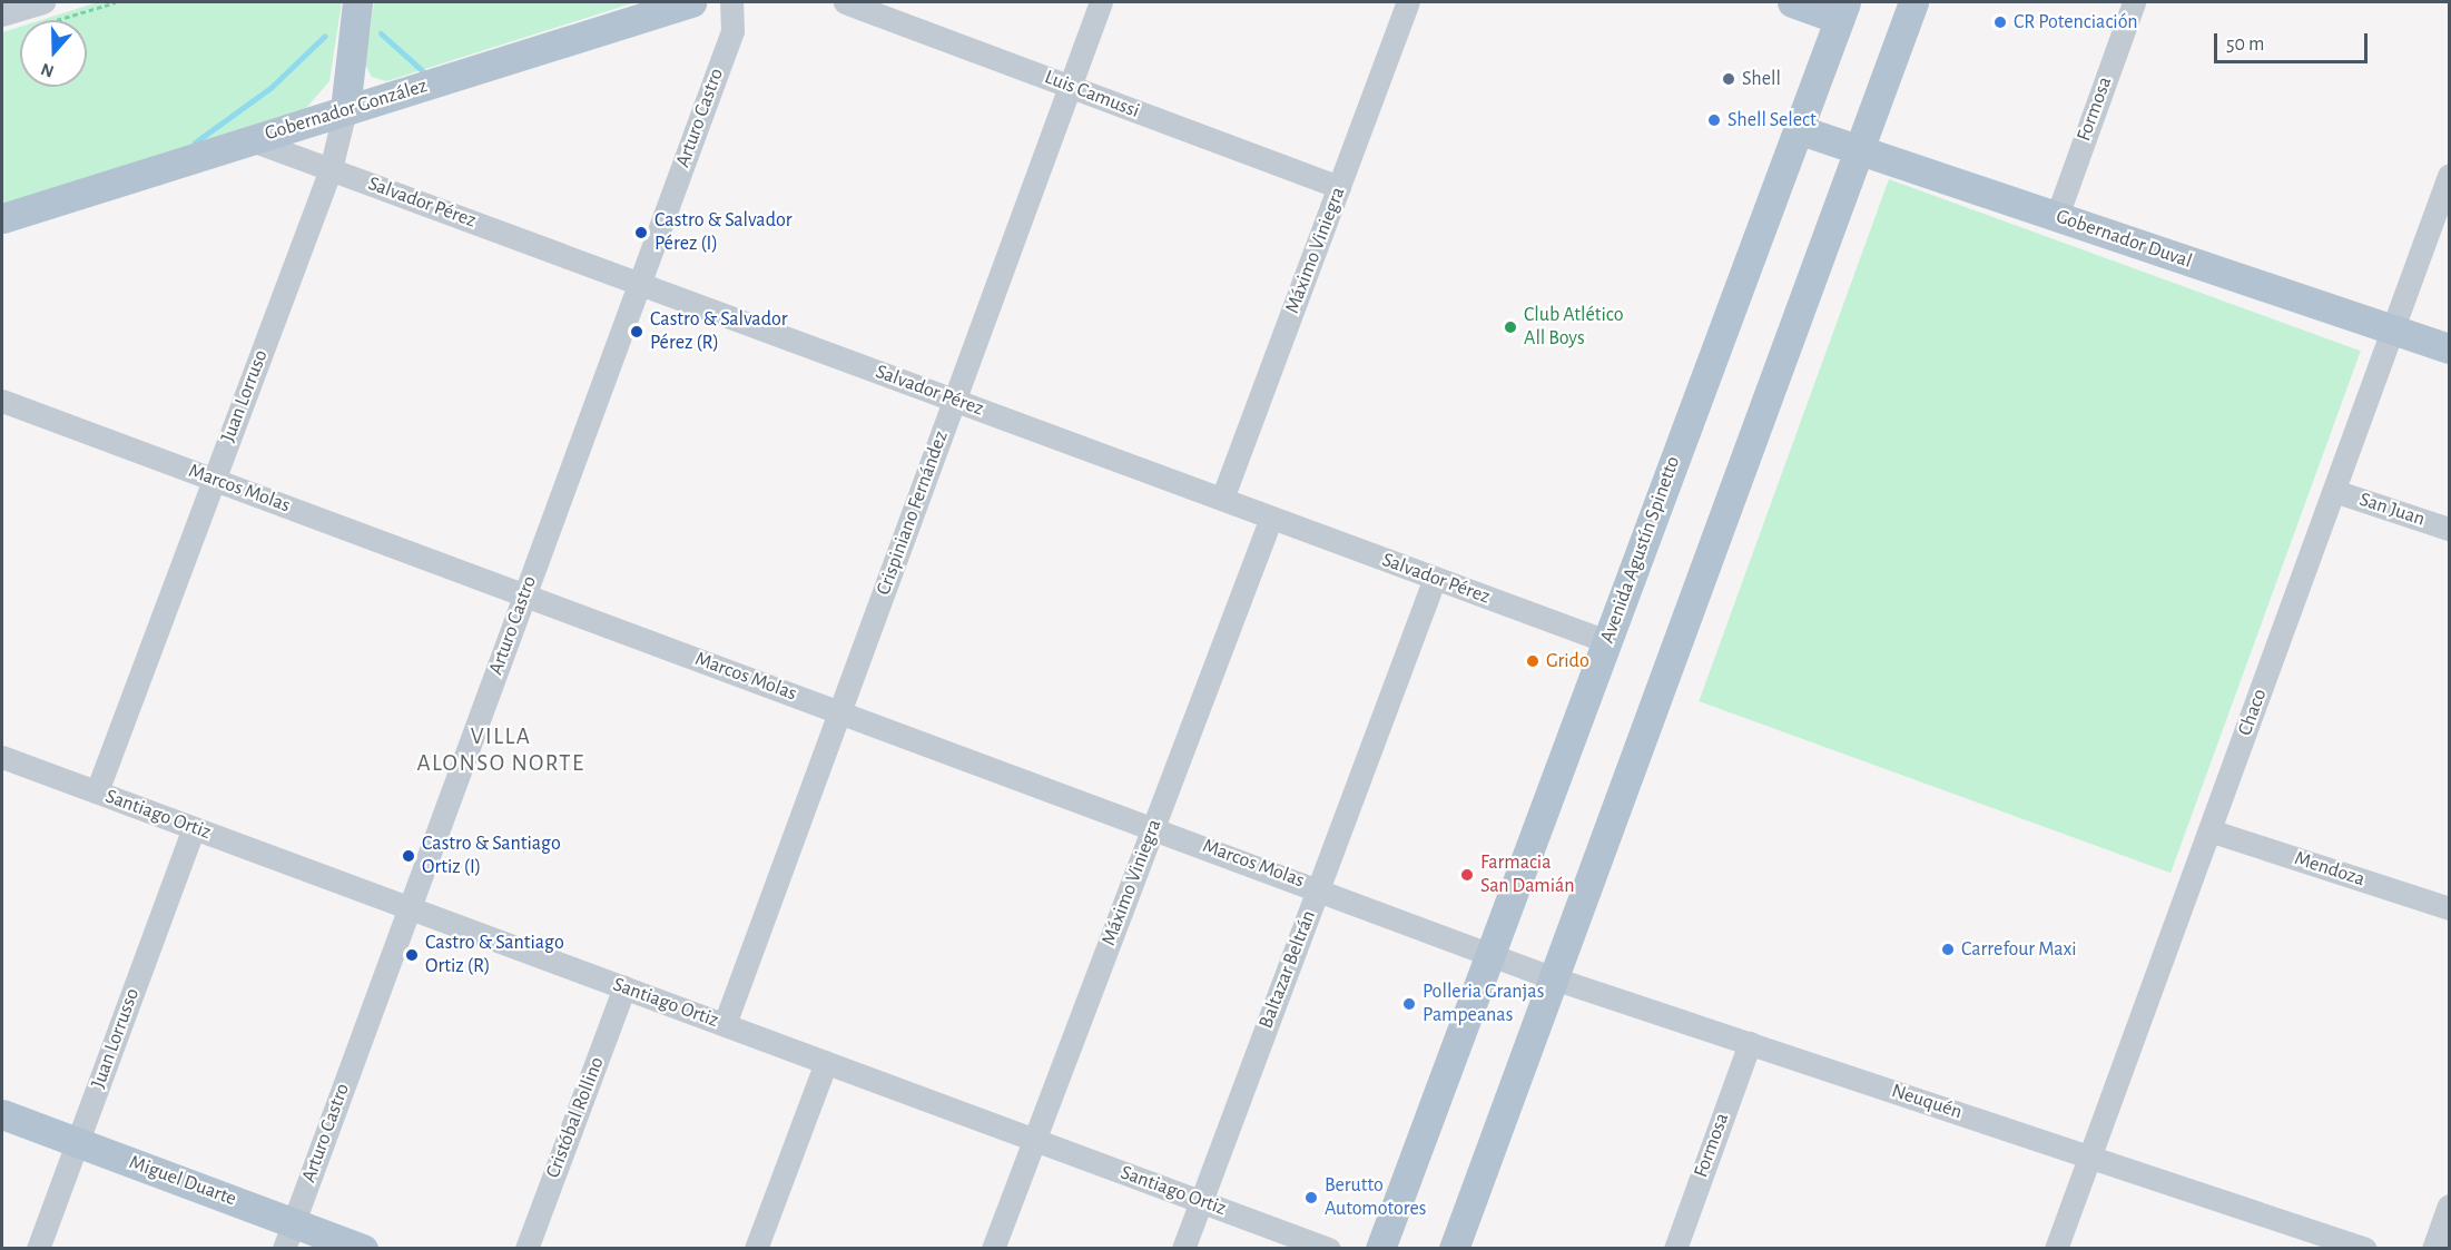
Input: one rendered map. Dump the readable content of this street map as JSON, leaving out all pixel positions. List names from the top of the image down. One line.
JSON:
{"streets":{"main road":["Gobernador González","Gobernador Duval","Avenida Agustín Spinetto","Miguel Duarte"],"street":["Luis Camussi","Formosa","Arturo Castro","Salvador Pérez","Máximo Viniegra","Juan Lorruso","Marcos Molas","San Juan","Crispiniano Fernández","Chaco","Santiago Ortiz","Mendoza","Baltazar Beltrán","Juan Lorrusso","Neuquén","Cristóbal Rollino"]},"crossings":[["Luis Camussi","Máximo Viniegra"],["Luis Camussi","Crispiniano Fernández"],["Formosa","Gobernador Duval"],["Formosa","Neuquén"],["Gobernador González","Salvador Pérez"],["Gobernador González","Juan Lorruso"],["Arturo Castro","Salvador Pérez"],["Arturo Castro","Marcos Molas"],["Arturo Castro","Santiago Ortiz"],["Arturo Castro","Miguel Duarte"],["Salvador Pérez","Máximo Viniegra"],["Salvador Pérez","Juan Lorruso"],["Salvador Pérez","Crispiniano Fernández"],["Salvador Pérez","Avenida Agustín Spinetto"],["Salvador Pérez","Baltazar Beltrán"],["Gobernador Duval","Avenida Agustín Spinetto"],["Gobernador Duval","Chaco"],["Máximo Viniegra","Marcos Molas"],["Máximo Viniegra","Santiago Ortiz"],["Juan Lorruso","Marcos Molas"],["Juan Lorruso","Santiago Ortiz"],["Marcos Molas","Crispiniano Fernández"],["Marcos Molas","Avenida Agustín Spinetto"],["Marcos Molas","Baltazar Beltrán"],["Marcos Molas","Neuquén"],["San Juan","Chaco"],["Crispiniano Fernández","Santiago Ortiz"],["Avenida Agustín Spinetto","Neuquén"],["Chaco","Mendoza"],["Chaco","Neuquén"],["Santiago Ortiz","Baltazar Beltrán"],["Santiago Ortiz","Juan Lorrusso"],["Santiago Ortiz","Cristóbal Rollino"],["Juan Lorrusso","Miguel Duarte"]],"districts":["VILLA ALONSO NORTE"],"places":["CR Potenciación","Shell","Shell Select","Castro & Salvador Pérez (I)","Club Atlético All Boys","Castro & Salvador Pérez (R)","Grido","Castro & Santiago Ortiz (I)","Farmacia San Damián","Carrefour Maxi","Castro & Santiago Ortiz (R)","Polleria Granjas Pampeanas","Berutto Automotores"],"scale_bar":"50 m","north":"bottom"}
